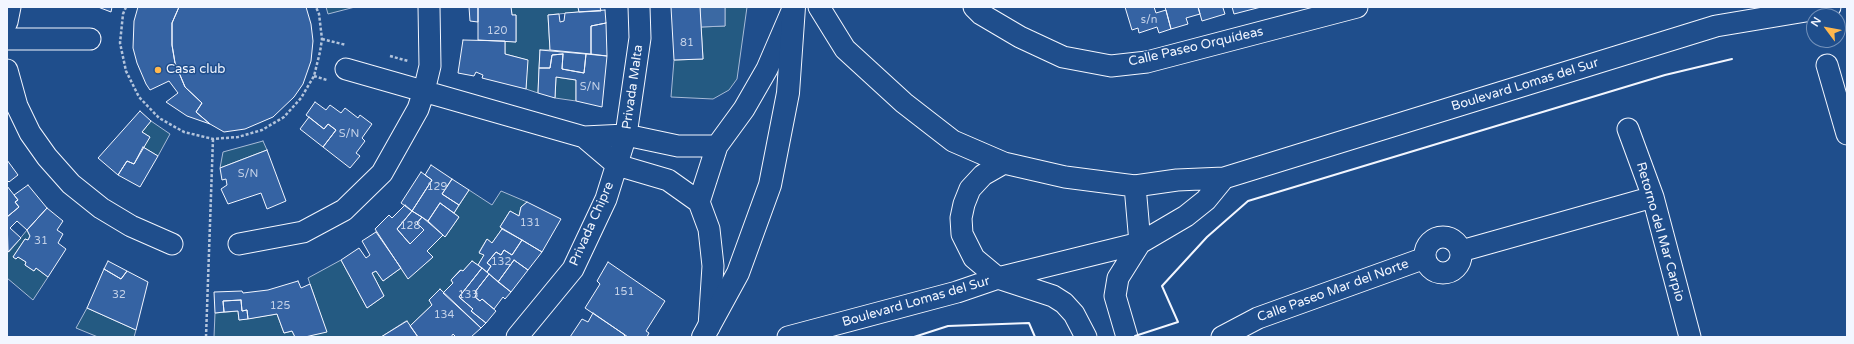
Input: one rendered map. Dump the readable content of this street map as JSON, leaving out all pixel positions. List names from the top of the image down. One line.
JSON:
{"streets":{"street":["Calle Paseo Orquídeas","Boulevard Lomas del Sur","Privada Malta","Privada Chipre","Retorno del Mar Carpio","Calle Paseo Mar del Norte"]},"crossings":[["Privada Malta","Privada Chipre"],["Retorno del Mar Carpio","Calle Paseo Mar del Norte"]],"places":["Casa club"],"house_numbers":["s/n","120","81","S/N","S/N","S/N","129","131","128","31","132","151","32","133","125","134"],"north":"top left"}
